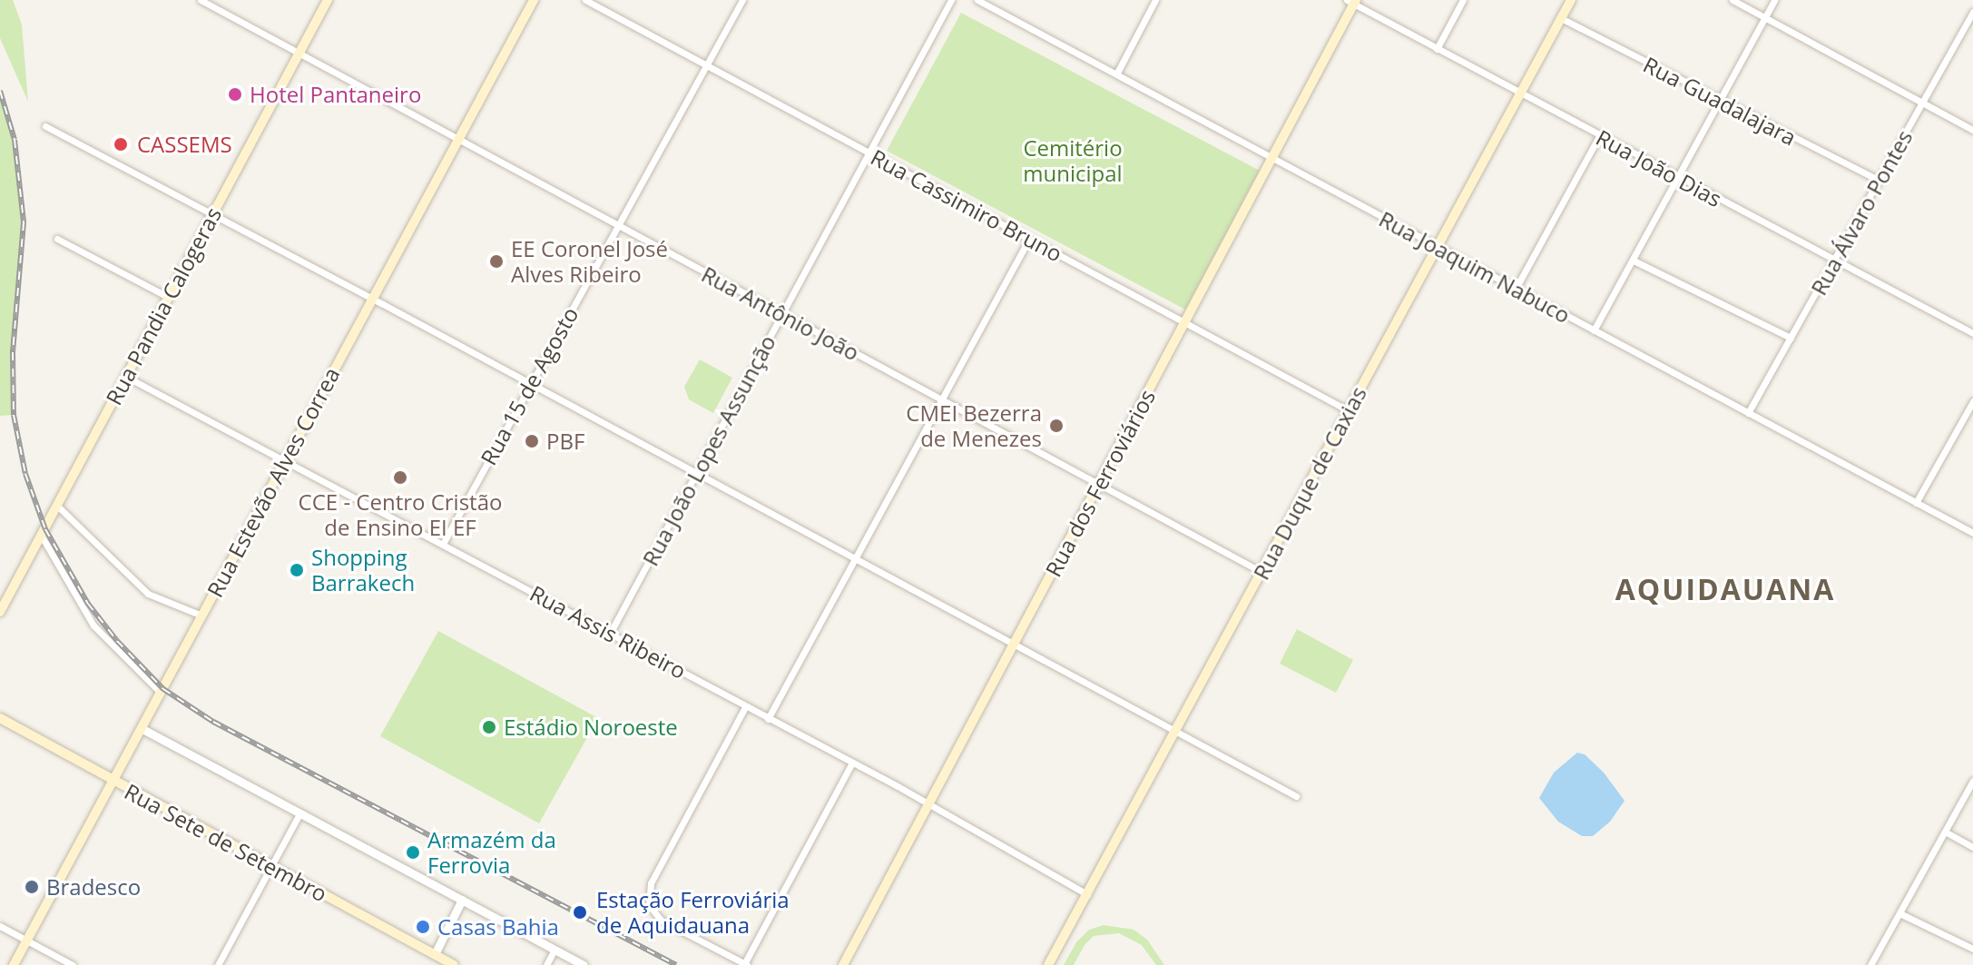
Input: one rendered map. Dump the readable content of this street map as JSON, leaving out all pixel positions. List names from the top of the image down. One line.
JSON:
{"streets":{"main road":["Rua Pandia Calogeras","Rua Estevão Alves Correa","Rua dos Ferroviários","Rua Duque de Caxias","Rua Sete de Setembro"],"street":["Rua Guadalajara","Rua João Dias","Rua Cassimiro Bruno","Rua Álvaro Pontes","Rua Joaquim Nabuco","Rua Antônio João","Rua 15 de Agosto","Rua João Lopes Assunção","Rua Assis Ribeiro"]},"crossings":[["Rua Guadalajara","Rua Álvaro Pontes"],["Rua Guadalajara","Rua Duque de Caxias"],["Rua João Dias","Rua Álvaro Pontes"],["Rua João Dias","Rua dos Ferroviários"],["Rua João Dias","Rua Duque de Caxias"],["Rua Cassimiro Bruno","Rua 15 de Agosto"],["Rua Cassimiro Bruno","Rua João Lopes Assunção"],["Rua Cassimiro Bruno","Rua dos Ferroviários"],["Rua Cassimiro Bruno","Rua Duque de Caxias"],["Rua Álvaro Pontes","Rua Joaquim Nabuco"],["Rua Joaquim Nabuco","Rua dos Ferroviários"],["Rua Joaquim Nabuco","Rua Duque de Caxias"],["Rua Pandia Calogeras","Rua Antônio João"],["Rua Pandia Calogeras","Rua Assis Ribeiro"],["Rua Antônio João","Rua 15 de Agosto"],["Rua Antônio João","Rua João Lopes Assunção"],["Rua Antônio João","Rua Estevão Alves Correa"],["Rua Antônio João","Rua dos Ferroviários"],["Rua Antônio João","Rua Duque de Caxias"],["Rua 15 de Agosto","Rua Assis Ribeiro"],["Rua João Lopes Assunção","Rua Assis Ribeiro"],["Rua Estevão Alves Correa","Rua Assis Ribeiro"],["Rua Estevão Alves Correa","Rua Sete de Setembro"],["Rua dos Ferroviários","Rua Assis Ribeiro"],["Rua Duque de Caxias","Rua Assis Ribeiro"]],"districts":["AQUIDAUANA"],"parks":["Cemitério municipal"],"places":["Hotel Pantaneiro","CASSEMS","EE Coronel José Alves Ribeiro","CMEI Bezerra de Menezes","PBF","CCE - Centro Cristão de Ensino EI EF","Shopping Barrakech","Estádio Noroeste","Armazém da Ferrovia","Bradesco","Estação Ferroviária de Aquidauana","Casas Bahia"]}
